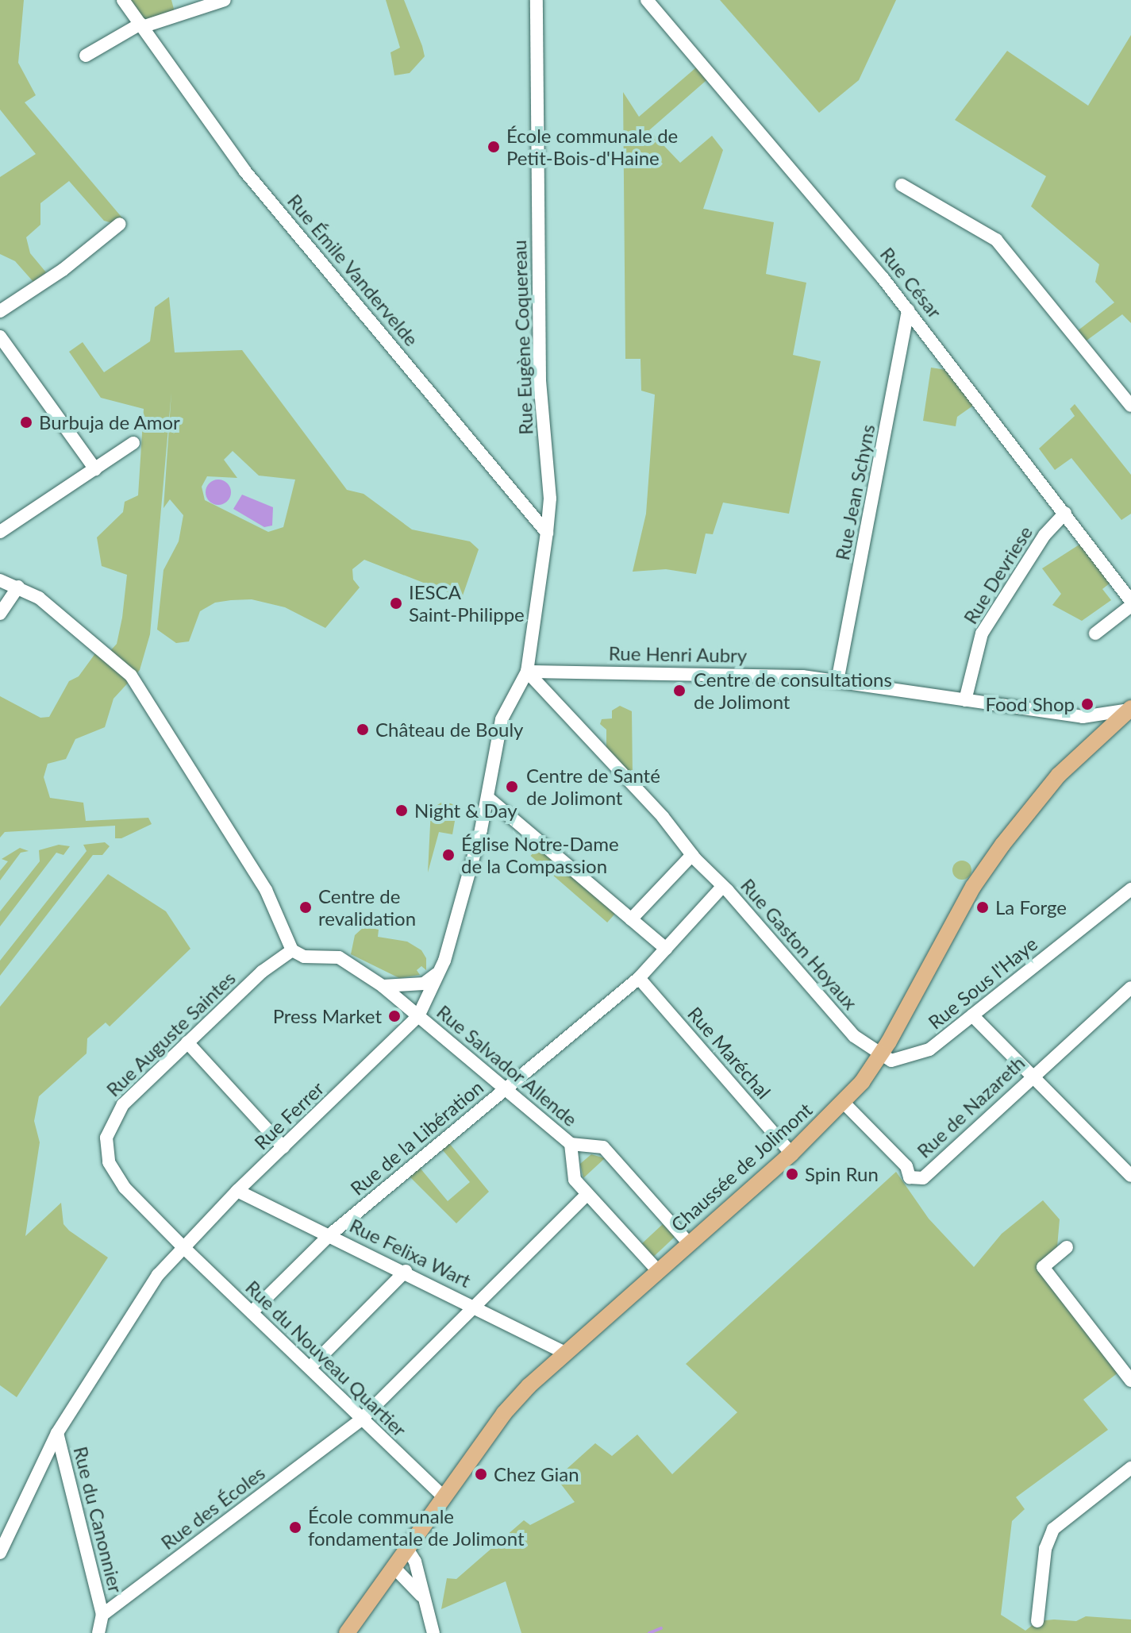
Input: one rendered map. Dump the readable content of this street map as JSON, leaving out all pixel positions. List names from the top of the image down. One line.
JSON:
{"streets":{"main road":["Chaussée de Jolimont"],"street":["Rue Émile Vandervelde","Rue César","Rue Eugène Coquereau","Rue Jean Schyns","Rue Devriese","Rue Henri Aubry","Rue Gaston Hoyaux","Rue Sous l'Haye","Rue Auguste Saintes","Rue Maréchal","Rue Salvador Allende","Rue de Nazareth","Rue Ferrer","Rue de la Libération","Rue Felixa Wart","Rue du Nouveau Quartier","Rue des Écoles","Rue du Canonnier"]},"crossings":[["Rue Émile Vandervelde","Rue Eugène Coquereau"],["Rue César","Rue Jean Schyns"],["Rue César","Rue Devriese"],["Rue Eugène Coquereau","Rue Henri Aubry"],["Rue Eugène Coquereau","Rue Gaston Hoyaux"],["Rue Eugène Coquereau","Rue Ferrer"],["Rue Jean Schyns","Rue Henri Aubry"],["Rue Devriese","Rue Henri Aubry"],["Rue Henri Aubry","Rue Gaston Hoyaux"],["Rue Henri Aubry","Rue Ferrer"],["Rue Henri Aubry","Chaussée de Jolimont"],["Rue Gaston Hoyaux","Rue Sous l'Haye"],["Rue Gaston Hoyaux","Rue Ferrer"],["Rue Gaston Hoyaux","Rue de la Libération"],["Rue Gaston Hoyaux","Chaussée de Jolimont"],["Rue Sous l'Haye","Chaussée de Jolimont"],["Rue Auguste Saintes","Rue Salvador Allende"],["Rue Auguste Saintes","Rue Ferrer"],["Rue Auguste Saintes","Rue du Nouveau Quartier"],["Rue Maréchal","Rue de la Libération"],["Rue Maréchal","Chaussée de Jolimont"],["Rue Salvador Allende","Rue Ferrer"],["Rue Salvador Allende","Rue de la Libération"],["Rue de Nazareth","Chaussée de Jolimont"],["Rue Ferrer","Rue Felixa Wart"],["Rue Ferrer","Rue du Nouveau Quartier"],["Rue Ferrer","Rue du Canonnier"],["Rue de la Libération","Rue Felixa Wart"],["Rue de la Libération","Rue du Nouveau Quartier"],["Chaussée de Jolimont","Rue Felixa Wart"],["Chaussée de Jolimont","Rue du Nouveau Quartier"],["Rue Felixa Wart","Rue des Écoles"],["Rue du Nouveau Quartier","Rue des Écoles"],["Rue des Écoles","Rue du Canonnier"]],"places":["École communale de Petit-Bois-d'Haine","Burbuja de Amor","IESCA Saint-Philippe","Centre de consultations de Jolimont","Food Shop","Château de Bouly","Centre de Santé de Jolimont","Night & Day","Église Notre-Dame de la Compassion","Centre de revalidation","La Forge","Press Market","Spin Run","Chez Gian","École communale fondamentale de Jolimont"]}
